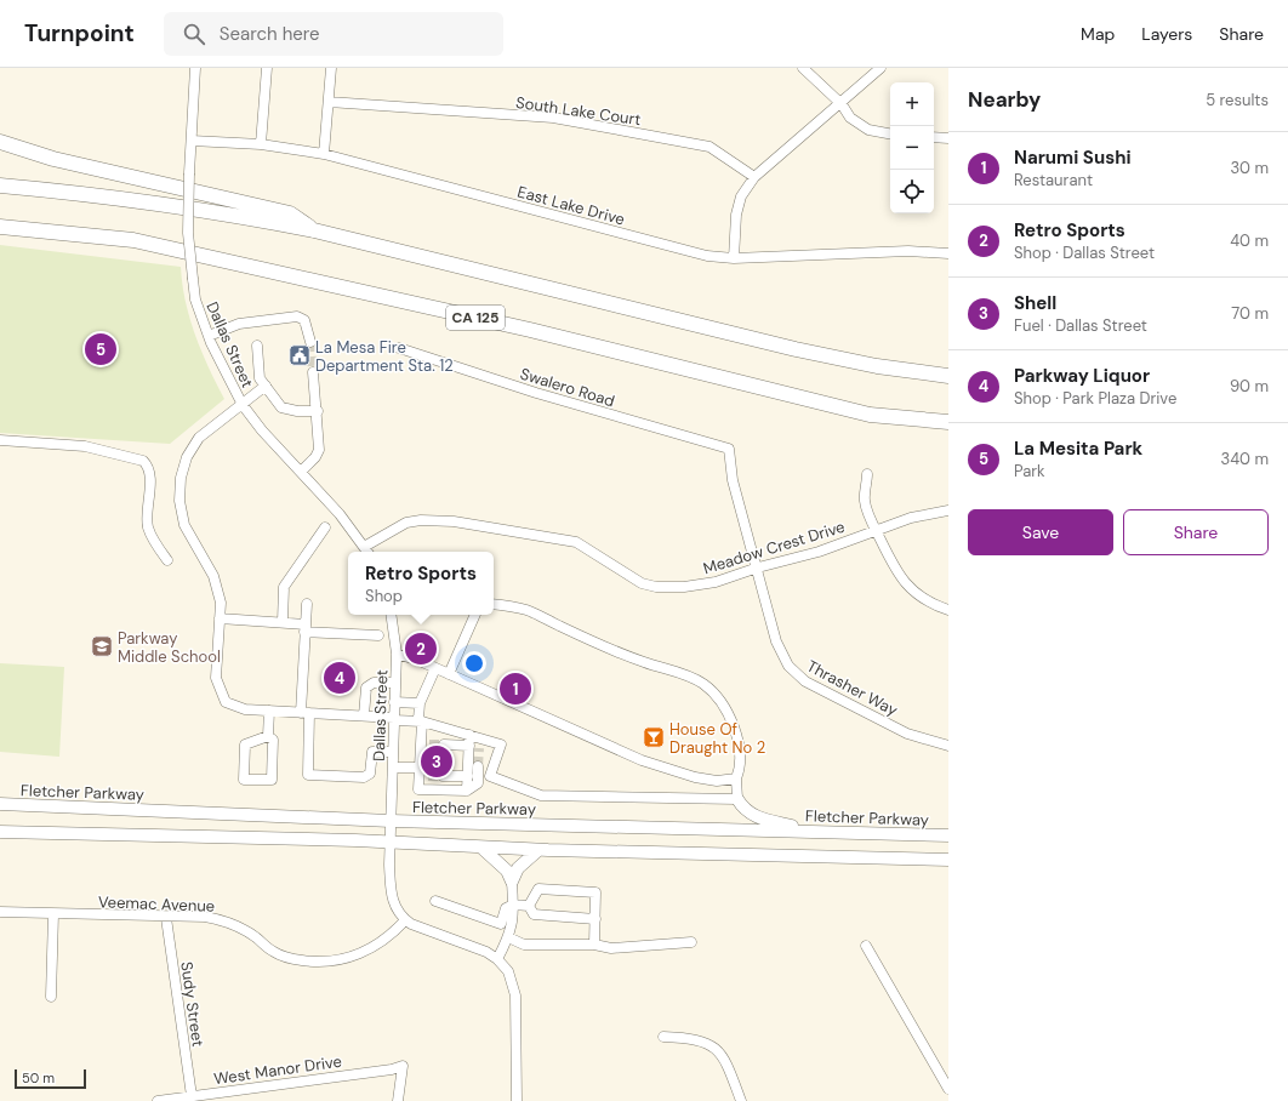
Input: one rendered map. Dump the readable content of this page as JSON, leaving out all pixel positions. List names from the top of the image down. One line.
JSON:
{"streets":{"highway":["CA 125"],"main road":["Fletcher Parkway"],"street":["South Lake Court","East Lake Drive","Dallas Street","Swalero Road","Meadow Crest Drive","Thrasher Way","Veemac Avenue","Sudy Street","West Manor Drive"]},"crossings":[["East Lake Drive","Dallas Street"],["Dallas Street","Meadow Crest Drive"],["Dallas Street","Fletcher Parkway"],["Dallas Street","Veemac Avenue"],["Swalero Road","Thrasher Way"],["Meadow Crest Drive","Thrasher Way"],["Veemac Avenue","Sudy Street"],["Sudy Street","West Manor Drive"]],"places":{"public building":["La Mesa Fire Department Sta. 12"],"school or university":["Parkway Middle School"],"bar":["House Of Draught No 2"]},"scale_bar":"50 m","page":{"header":"Turnpoint","search":"Search here","nav":["Map","Layers","Share"],"heading":["Nearby","5 results"],"map_buttons":["+","−"],"list":[{"mark":"1","name":"Narumi Sushi","note":"Restaurant","value":"30 m"},{"mark":"2","name":"Retro Sports","note":"Shop · Dallas Street","value":"40 m"},{"mark":"3","name":"Shell","note":"Fuel · Dallas Street","value":"70 m"},{"mark":"4","name":"Parkway Liquor","note":"Shop · Park Plaza Drive","value":"90 m"},{"mark":"5","name":"La Mesita Park","note":"Park","value":"340 m"}],"pins":["5","2","4","1","3"],"buttons":["Save","Share"],"popup":["Retro Sports","Shop"],"scale":"50 m"}}
